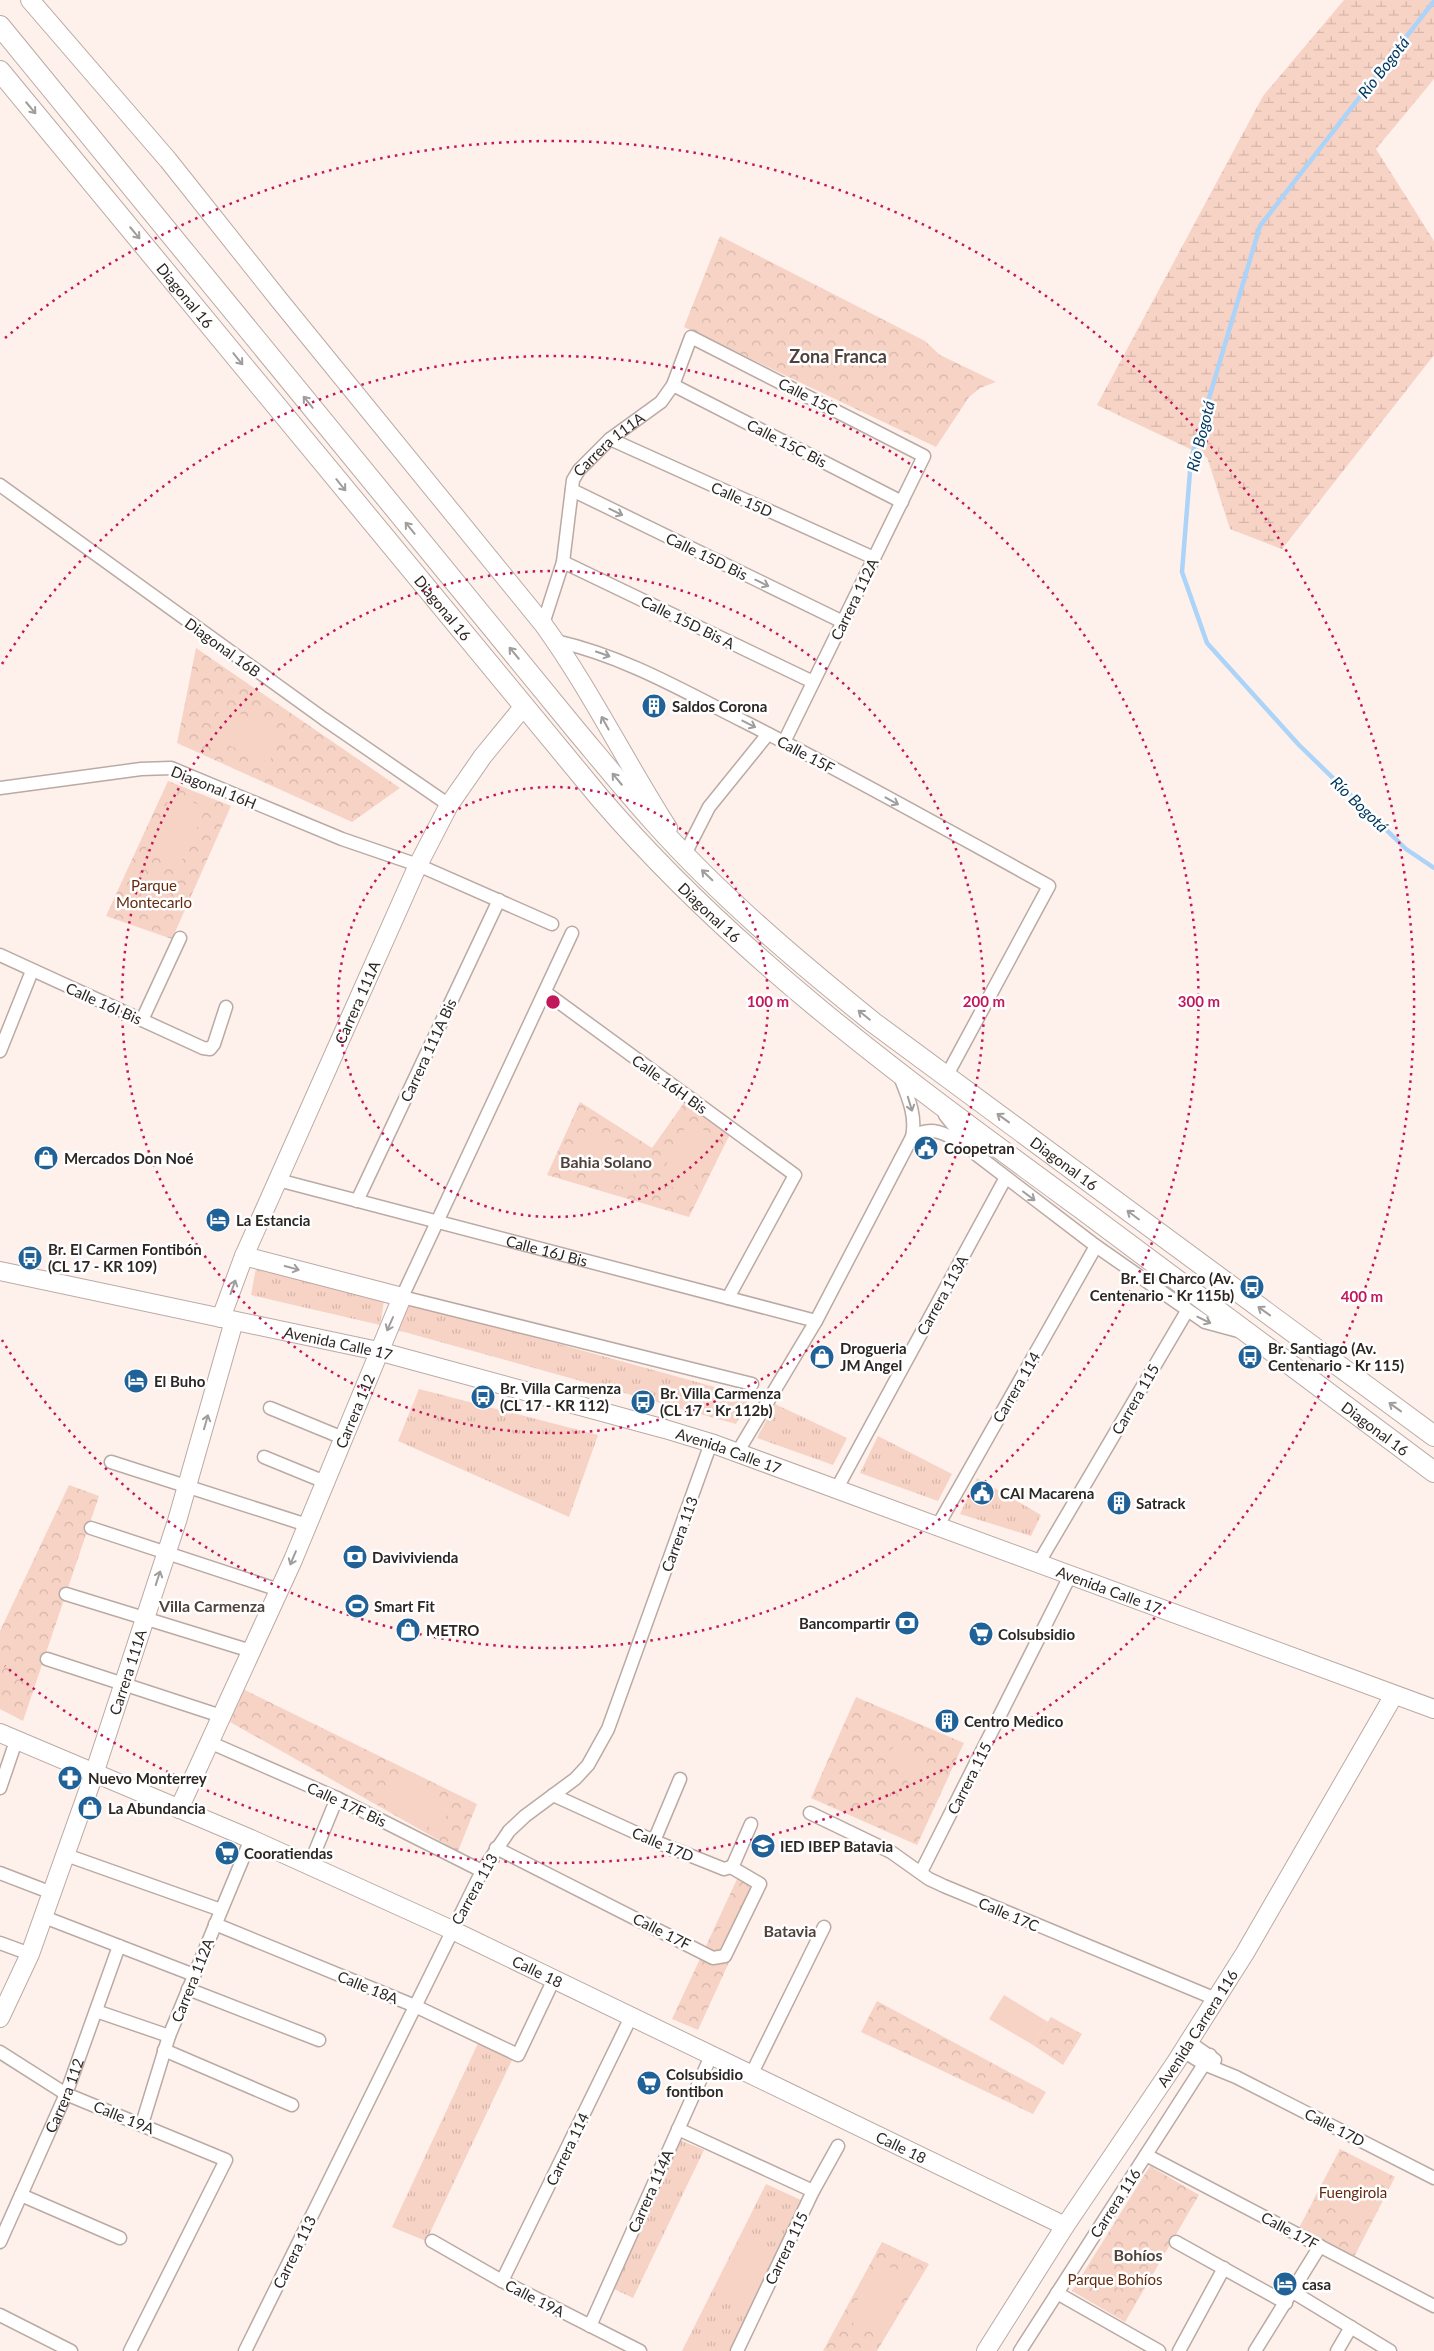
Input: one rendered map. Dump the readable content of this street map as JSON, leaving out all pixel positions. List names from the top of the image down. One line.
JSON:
{"streets":{"main road":["Diagonal 16"],"street":["Calle 15C","Calle 15C Bis","Carrera 111A","Calle 15D","Calle 15D Bis","Carrera 112A","Calle 15D Bis A","Diagonal 16B","Calle 15F","Diagonal 16H","Calle 16I Bis","Carrera 111A Bis","Calle 16H Bis","Calle 16J Bis","Carrera 113A","Avenida Calle 17","Carrera 114","Carrera 115","Carrera 112","Carrera 113","Calle 17F Bis","Calle 17D","Calle 17C","Calle 17F","Calle 18","Calle 18A","Avenida Carrera 116","Calle 19A","Carrera 114A","Carrera 116"]},"crossings":[["Diagonal 16","Carrera 111A"],["Diagonal 16","Calle 15F"],["Diagonal 16","Carrera 113A"],["Diagonal 16","Carrera 114"],["Diagonal 16","Carrera 115"],["Calle 15C","Carrera 111A"],["Calle 15C","Carrera 112A"],["Calle 15C Bis","Carrera 111A"],["Calle 15C Bis","Carrera 112A"],["Carrera 111A","Calle 15D"],["Carrera 111A","Calle 15D Bis"],["Carrera 111A","Calle 15D Bis A"],["Carrera 111A","Diagonal 16B"],["Carrera 111A","Diagonal 16H"],["Carrera 111A","Calle 16J Bis"],["Carrera 111A","Avenida Calle 17"],["Carrera 111A","Calle 18"],["Calle 15D","Carrera 112A"],["Calle 15D Bis","Carrera 112A"],["Carrera 112A","Calle 15D Bis A"],["Carrera 112A","Calle 15F"],["Carrera 112A","Calle 18"],["Carrera 112A","Calle 18A"],["Carrera 112A","Calle 19A"],["Diagonal 16H","Carrera 111A Bis"],["Carrera 111A Bis","Calle 16J Bis"],["Calle 16H Bis","Calle 16J Bis"],["Calle 16H Bis","Carrera 112"],["Calle 16J Bis","Carrera 112"],["Carrera 113A","Avenida Calle 17"],["Avenida Calle 17","Carrera 114"],["Avenida Calle 17","Carrera 115"],["Avenida Calle 17","Carrera 112"],["Avenida Calle 17","Carrera 113"],["Avenida Calle 17","Avenida Carrera 116"],["Carrera 114","Calle 18"],["Carrera 114","Calle 19A"],["Carrera 115","Calle 17C"],["Carrera 112","Calle 17F Bis"],["Carrera 112","Calle 18"],["Carrera 112","Calle 19A"],["Carrera 113","Calle 17F Bis"],["Carrera 113","Calle 17D"],["Carrera 113","Calle 17F"],["Carrera 113","Calle 18"],["Carrera 113","Calle 18A"],["Calle 17D","Calle 17F"],["Calle 17D","Avenida Carrera 116"],["Calle 17D","Carrera 116"],["Calle 17C","Avenida Carrera 116"],["Calle 17F","Carrera 116"],["Calle 18","Calle 18A"],["Calle 18","Avenida Carrera 116"],["Calle 18","Carrera 114A"],["Calle 19A","Carrera 114A"]],"one_way":["Calle 15D Bis"],"districts":["Zona Franca","Bahia Solano","Villa Carmenza","Batavia","Bohíos"],"water":["Río Bogotá"],"parks":["Parque Montecarlo","Fuengirola","Parque Bohíos"],"places":{"building":["Saldos Corona","Satrack","Centro Medico"],"public building":["Coopetran","CAI Macarena"],"shop":["Mercados Don Noé","Drogueria JM Angel","METRO","La Abundancia"],"hotel":["La Estancia","El Buho","casa"],"bus stop":["Br. El Carmen Fontibón (CL 17 - KR 109)","Br. El Charco (Av. Centenario - Kr 115b)","Br. Santiago (Av. Centenario - Kr 115)","Br. Villa Carmenza (CL 17 - KR 112)","Br. Villa Carmenza (CL 17 - Kr 112b)"],"bank":["Davivivienda","Bancompartir"],"sports":["Smart Fit"],"supermarket":["Colsubsidio","Cooratiendas","Colsubsidio fontibon"],"pharmacy":["Nuevo Monterrey"],"school or university":["IED IBEP Batavia"]},"rings":["100 m","200 m","300 m","400 m"]}
